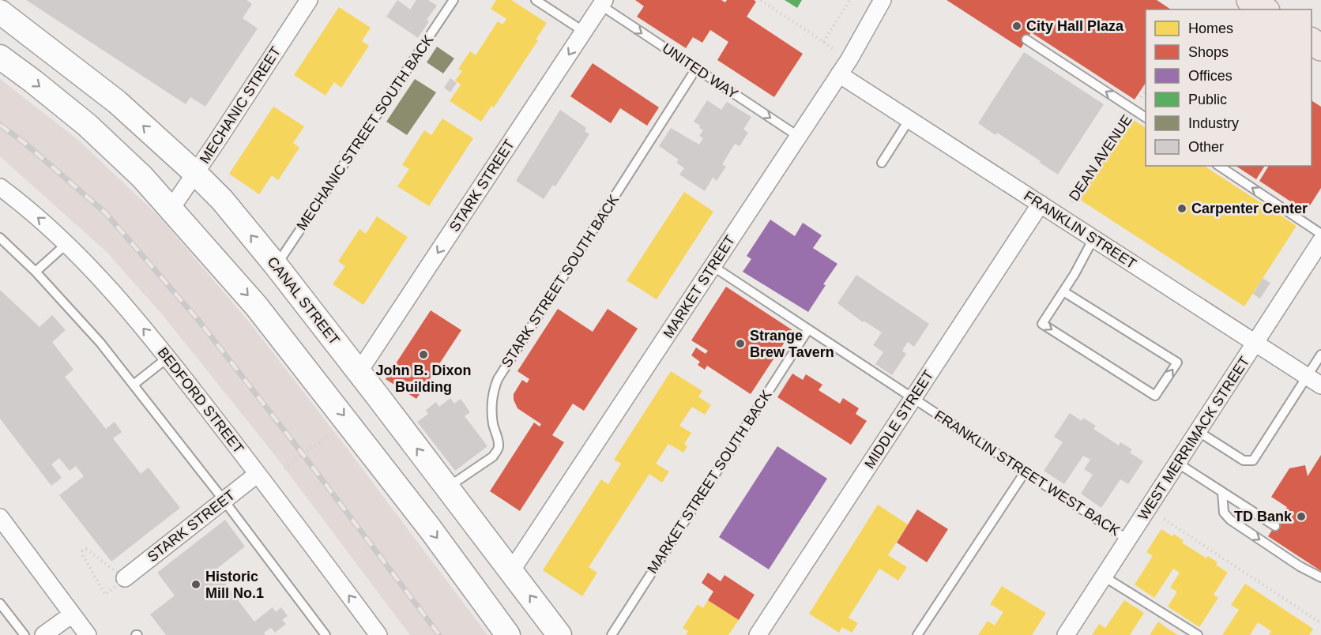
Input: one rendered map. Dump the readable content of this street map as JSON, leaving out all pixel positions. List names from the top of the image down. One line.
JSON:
{"streets":{"street":["MECHANIC STREET","STARK STREET","FRANKLIN STREET","MARKET STREET","CANAL STREET","BEDFORD STREET","MIDDLE STREET","WEST MERRIMACK STREET"],"lane":["UNITED WAY","MECHANIC STREET SOUTH BACK","STARK STREET SOUTH BACK","FRANKLIN STREET WEST BACK","MARKET STREET SOUTH BACK"],"path":["DEAN AVENUE"]},"crossings":[["UNITED WAY","STARK STREET"],["UNITED WAY","STARK STREET SOUTH BACK"],["UNITED WAY","MARKET STREET"],["MECHANIC STREET","CANAL STREET"],["MECHANIC STREET SOUTH BACK","CANAL STREET"],["STARK STREET","CANAL STREET"],["STARK STREET","BEDFORD STREET"],["FRANKLIN STREET","MARKET STREET"],["FRANKLIN STREET","MIDDLE STREET"],["FRANKLIN STREET","WEST MERRIMACK STREET"],["STARK STREET SOUTH BACK","CANAL STREET"],["MARKET STREET","CANAL STREET"],["MARKET STREET","FRANKLIN STREET WEST BACK"],["MIDDLE STREET","FRANKLIN STREET WEST BACK"],["WEST MERRIMACK STREET","FRANKLIN STREET WEST BACK"],["FRANKLIN STREET WEST BACK","MARKET STREET SOUTH BACK"]],"one_way":["UNITED WAY","STARK STREET"],"places":["City Hall Plaza","Carpenter Center","Strange Brew Tavern","John B. Dixon Building","TD Bank","Historic Mill No.1"],"legend":["Homes","Shops","Offices","Public","Industry","Other"]}
